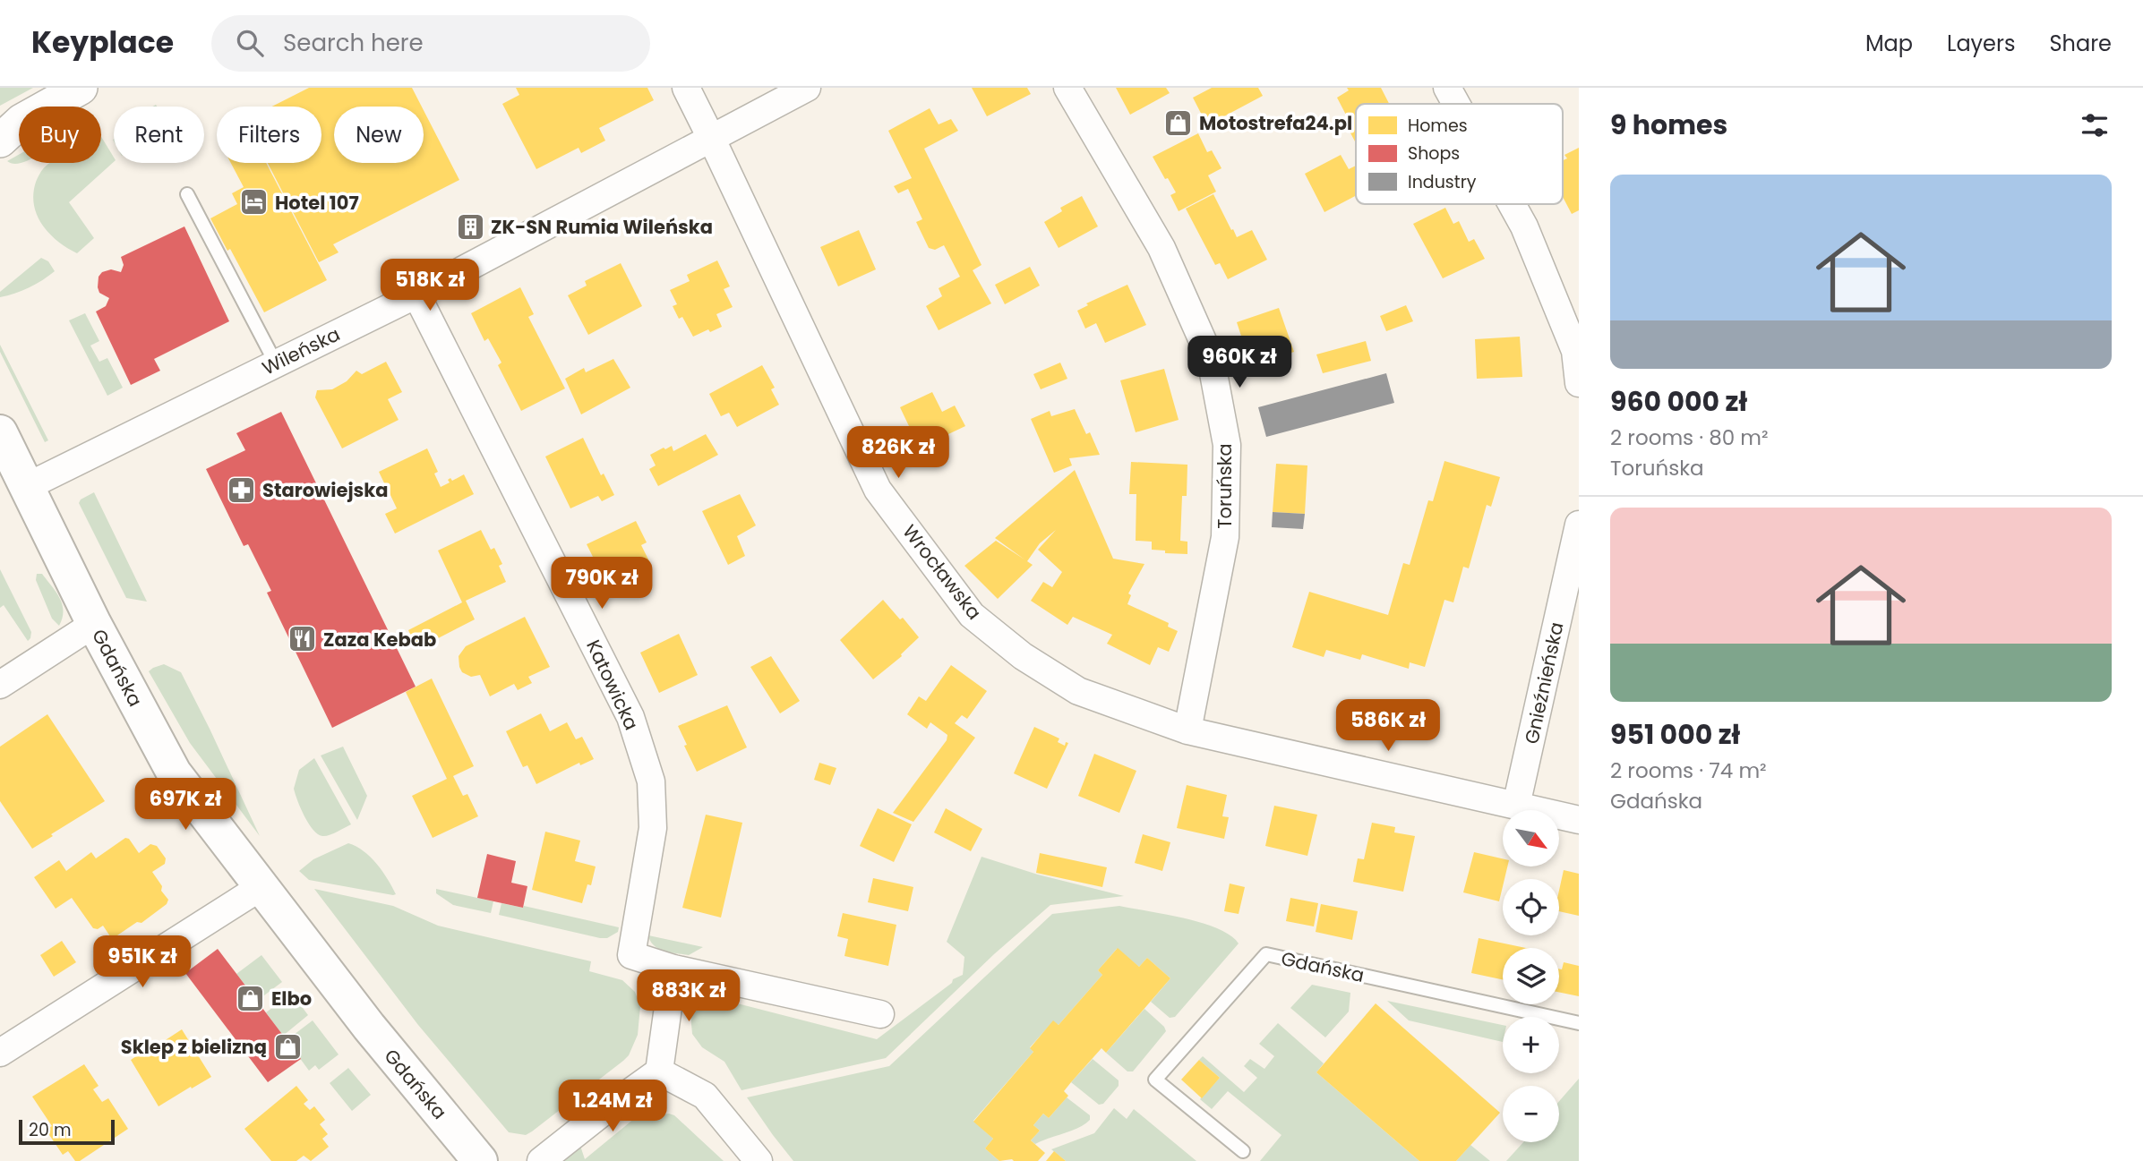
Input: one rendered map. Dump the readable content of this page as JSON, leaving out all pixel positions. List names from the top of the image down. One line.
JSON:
{"streets":{"main road":["Gdańska"],"street":["Wileńska","Toruńska","Wrocławska","Gnieźnieńska","Katowicka"]},"crossings":[["Wileńska","Wrocławska"],["Wileńska","Gdańska"],["Wileńska","Katowicka"],["Toruńska","Wrocławska"],["Wrocławska","Gnieźnieńska"]],"places":{"shop":["Motostrefa24.pl","Elbo","Sklep z bielizną"],"hotel":["Hotel 107"],"building":["ZK-SN Rumia Wileńska"],"pharmacy":["Starowiejska"],"restaurant":["Zaza Kebab"]},"legend":["Homes","Shops","Industry"],"scale_bar":"20 m","north":"bottom right","page":{"header":"Keyplace","search":"Search here","nav":["Map","Layers","Share"],"heading":"9 homes","chip":["Buy","Rent","Filters","New"],"list":[{"name":"960 000 zł","note":"2 rooms · 80 m² · Toruńska"},{"name":"951 000 zł","note":"2 rooms · 74 m² · Gdańska"}],"price":["518K zł","960K zł","826K zł","790K zł","586K zł","697K zł","951K zł","883K zł","1.24M zł"],"map_buttons":["+","−"],"scale":"20 m"}}
